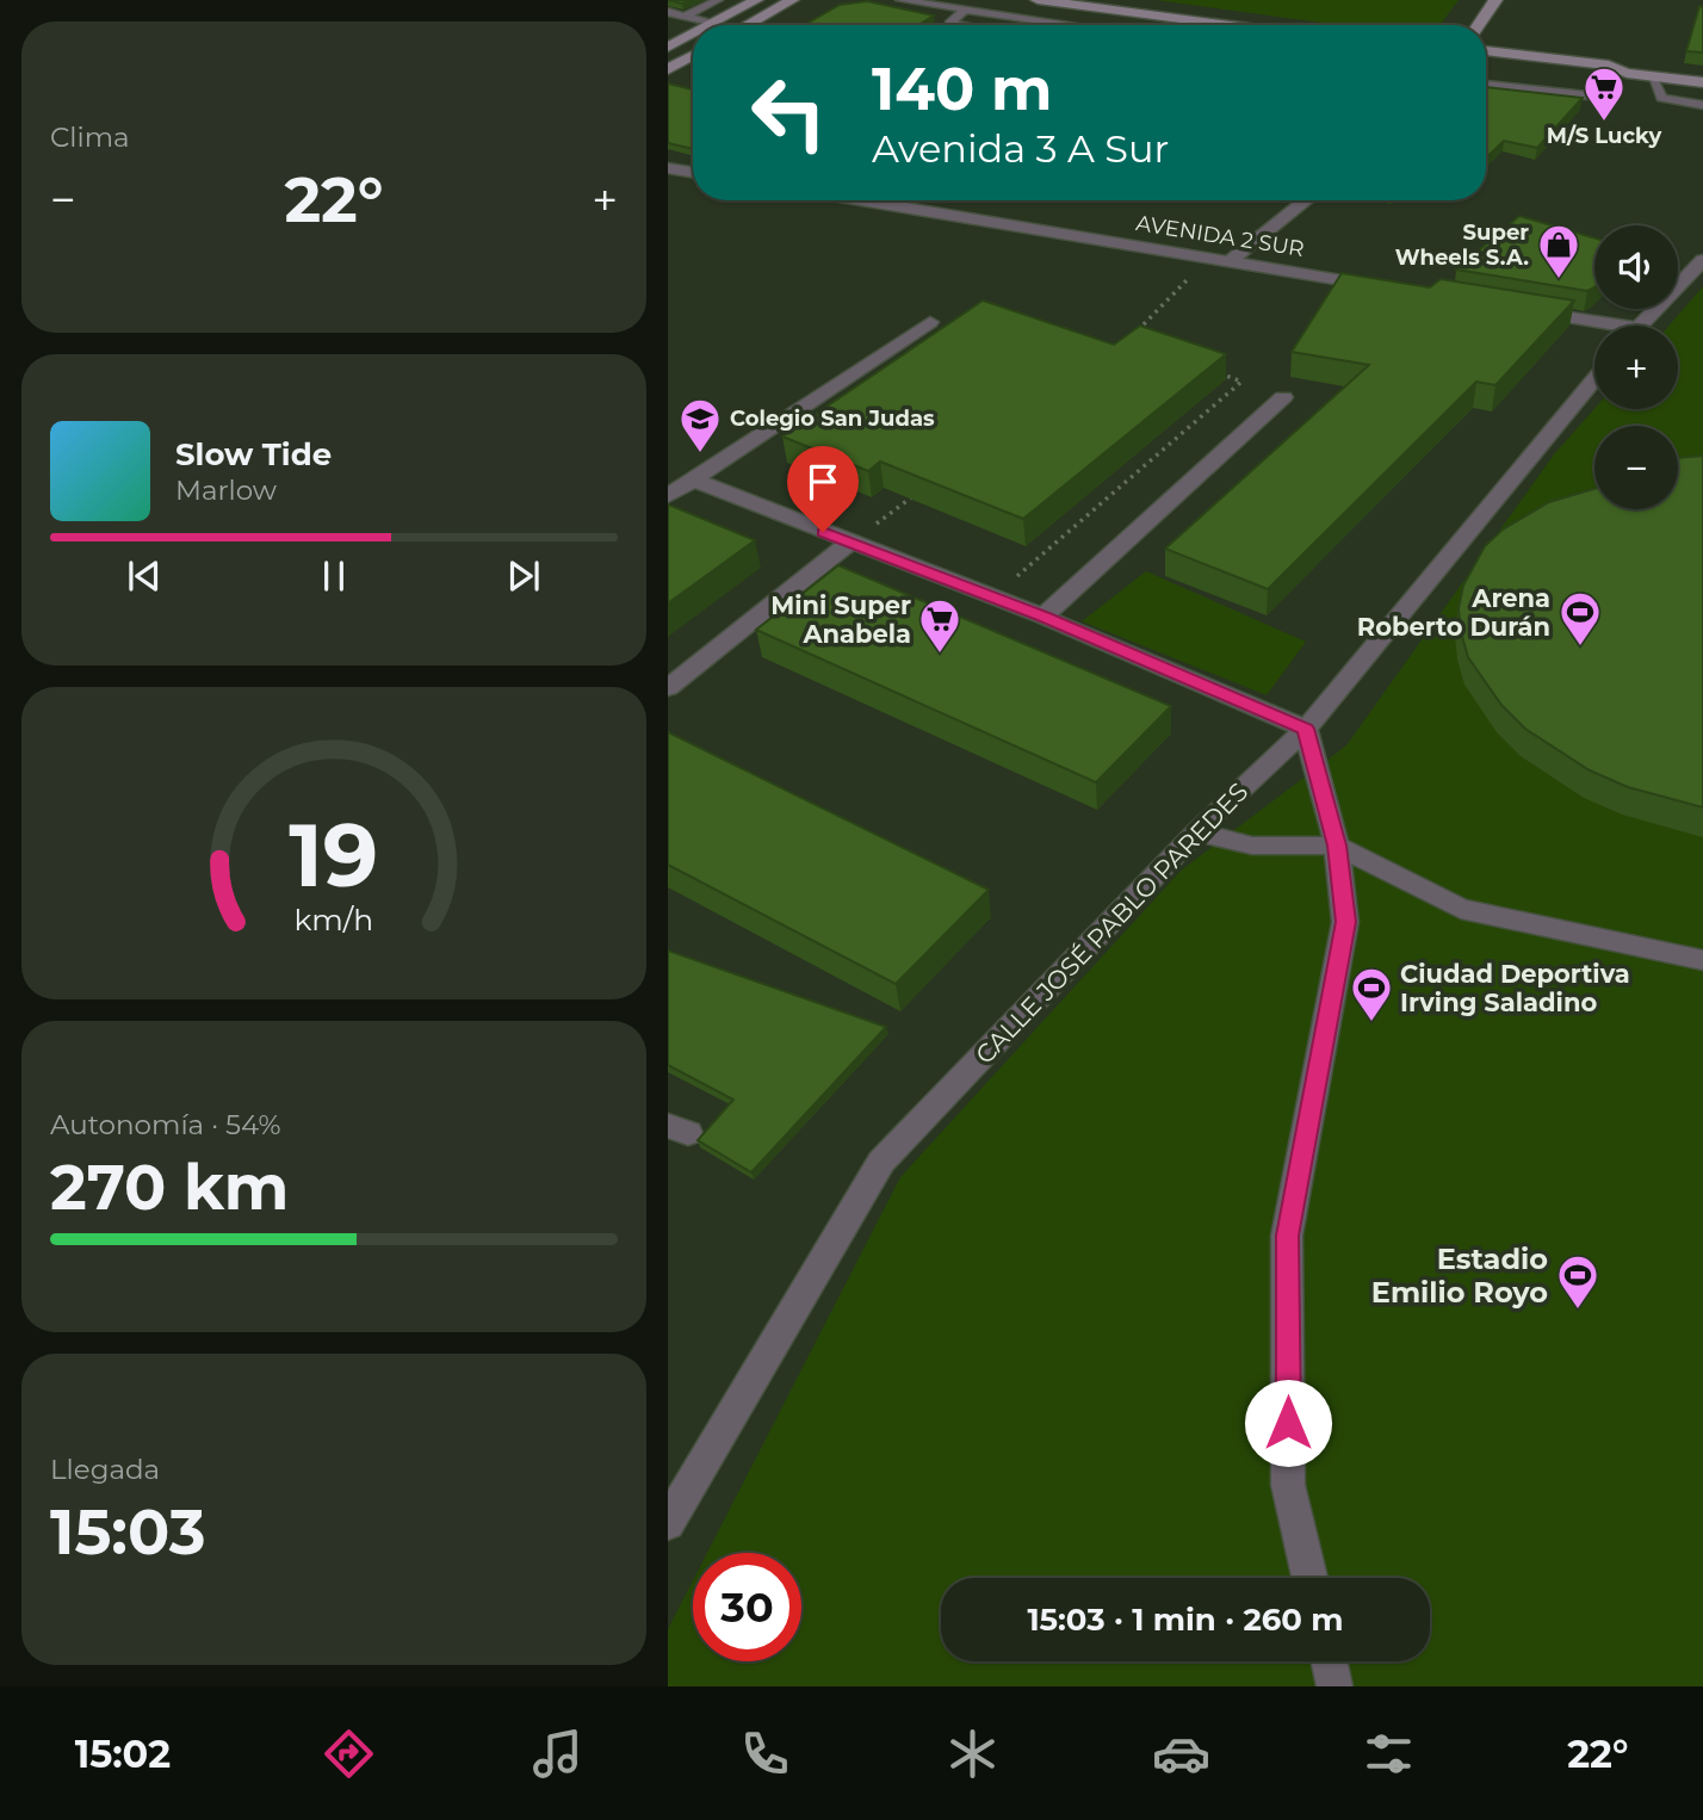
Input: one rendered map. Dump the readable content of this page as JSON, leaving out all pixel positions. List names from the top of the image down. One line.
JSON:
{"streets":{"street":["AVENIDA 2 SUR","CALLE JOSÉ PABLO PAREDES"]},"places":{"supermarket":["M/S Lucky","Mini Super Anabela"],"shop":["Super Wheels S.A."],"school or university":["Colegio San Judas"],"sports":["Arena Roberto Durán","Ciudad Deportiva Irving Saladino","Estadio Emilio Royo"]},"page":{"tile":["Clima",["Autonomía · 54%","270 km"],["Llegada","15:03"]],"turn":["140 m","Avenida 3 A Sur"],"heat":["−","22°","+"],"map_buttons":["+","−"],"song":["Slow Tide","Marlow"],"limit":"30","trip":"15:03 · 1 min · 260 m","tabs":["15:02","22°"],"gauge":["19","km/h"]}}
